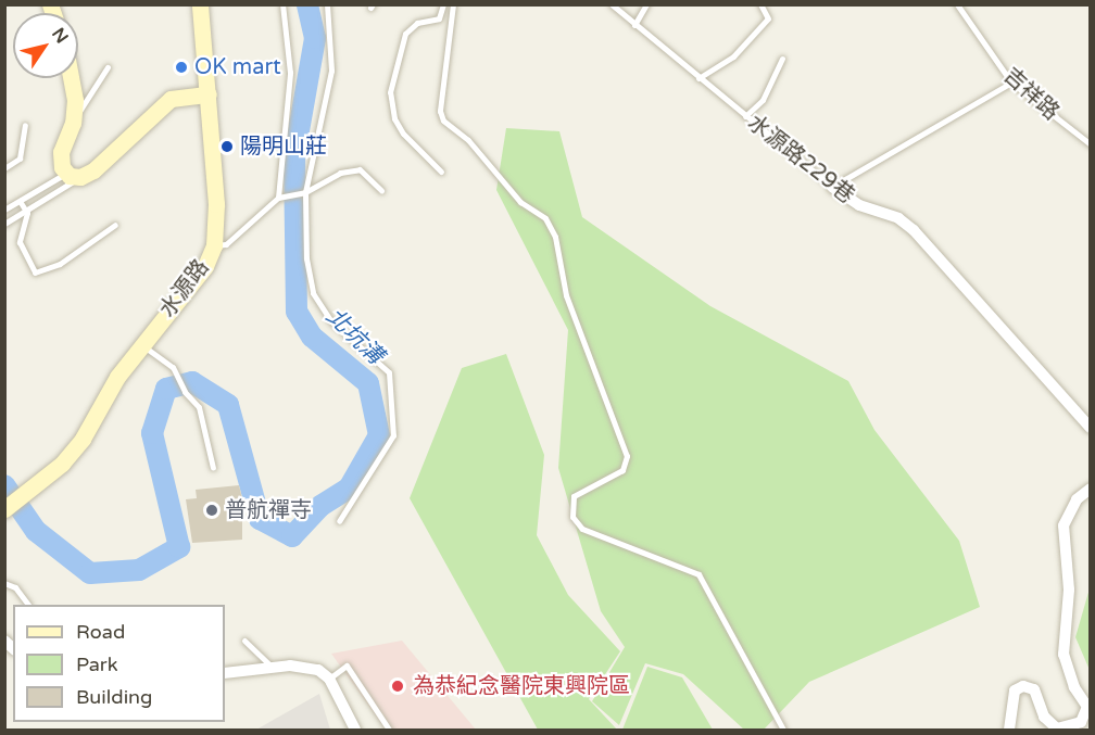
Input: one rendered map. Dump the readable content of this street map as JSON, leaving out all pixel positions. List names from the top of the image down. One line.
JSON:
{"streets":{"street":["水源路229巷","水源路"],"lane":["吉祥路"]},"water":["北坑溝"],"places":["OK mart","陽明山莊","普航禪寺","為恭紀念醫院東興院區"],"legend":["Road","Park","Building"],"north":"top right"}
